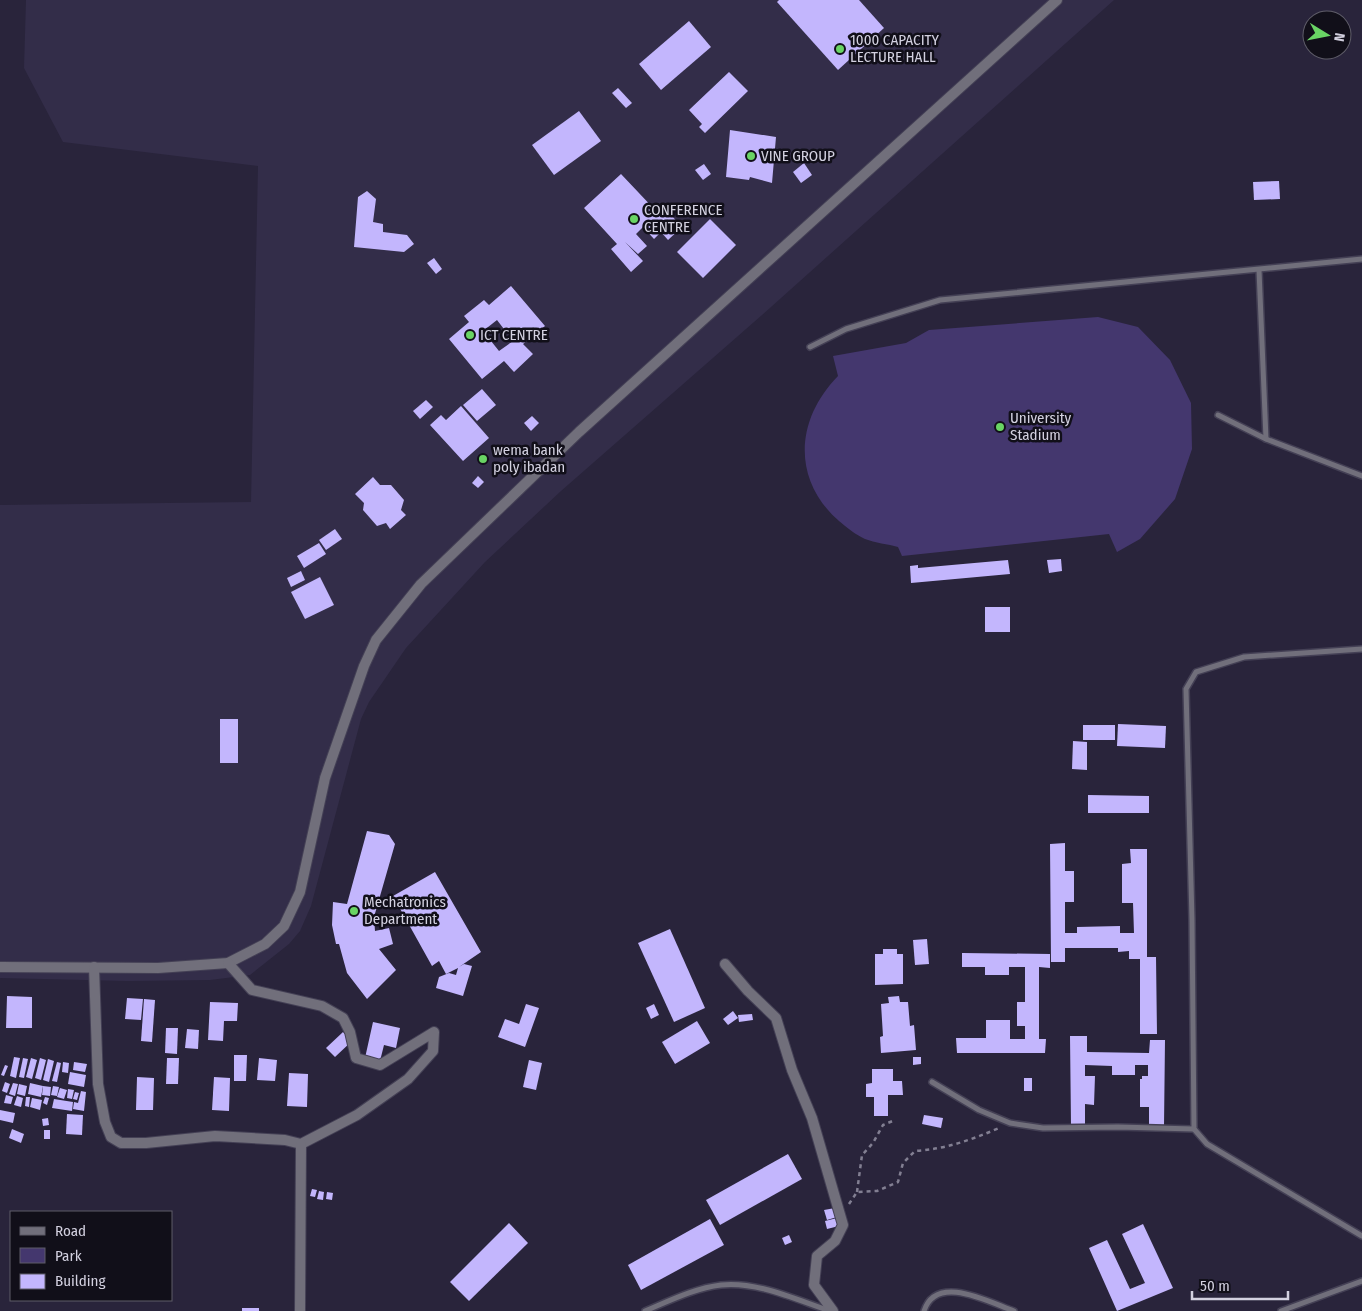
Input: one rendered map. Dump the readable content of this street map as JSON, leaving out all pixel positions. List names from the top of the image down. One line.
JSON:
{"places":["1000 CAPACITY LECTURE HALL","VINE GROUP","CONFERENCE CENTRE","ICT CENTRE","University Stadium","wema bank poly ibadan","Mechatronics Department"],"legend":["Road","Park","Building"],"scale_bar":"50 m","north":"right"}
